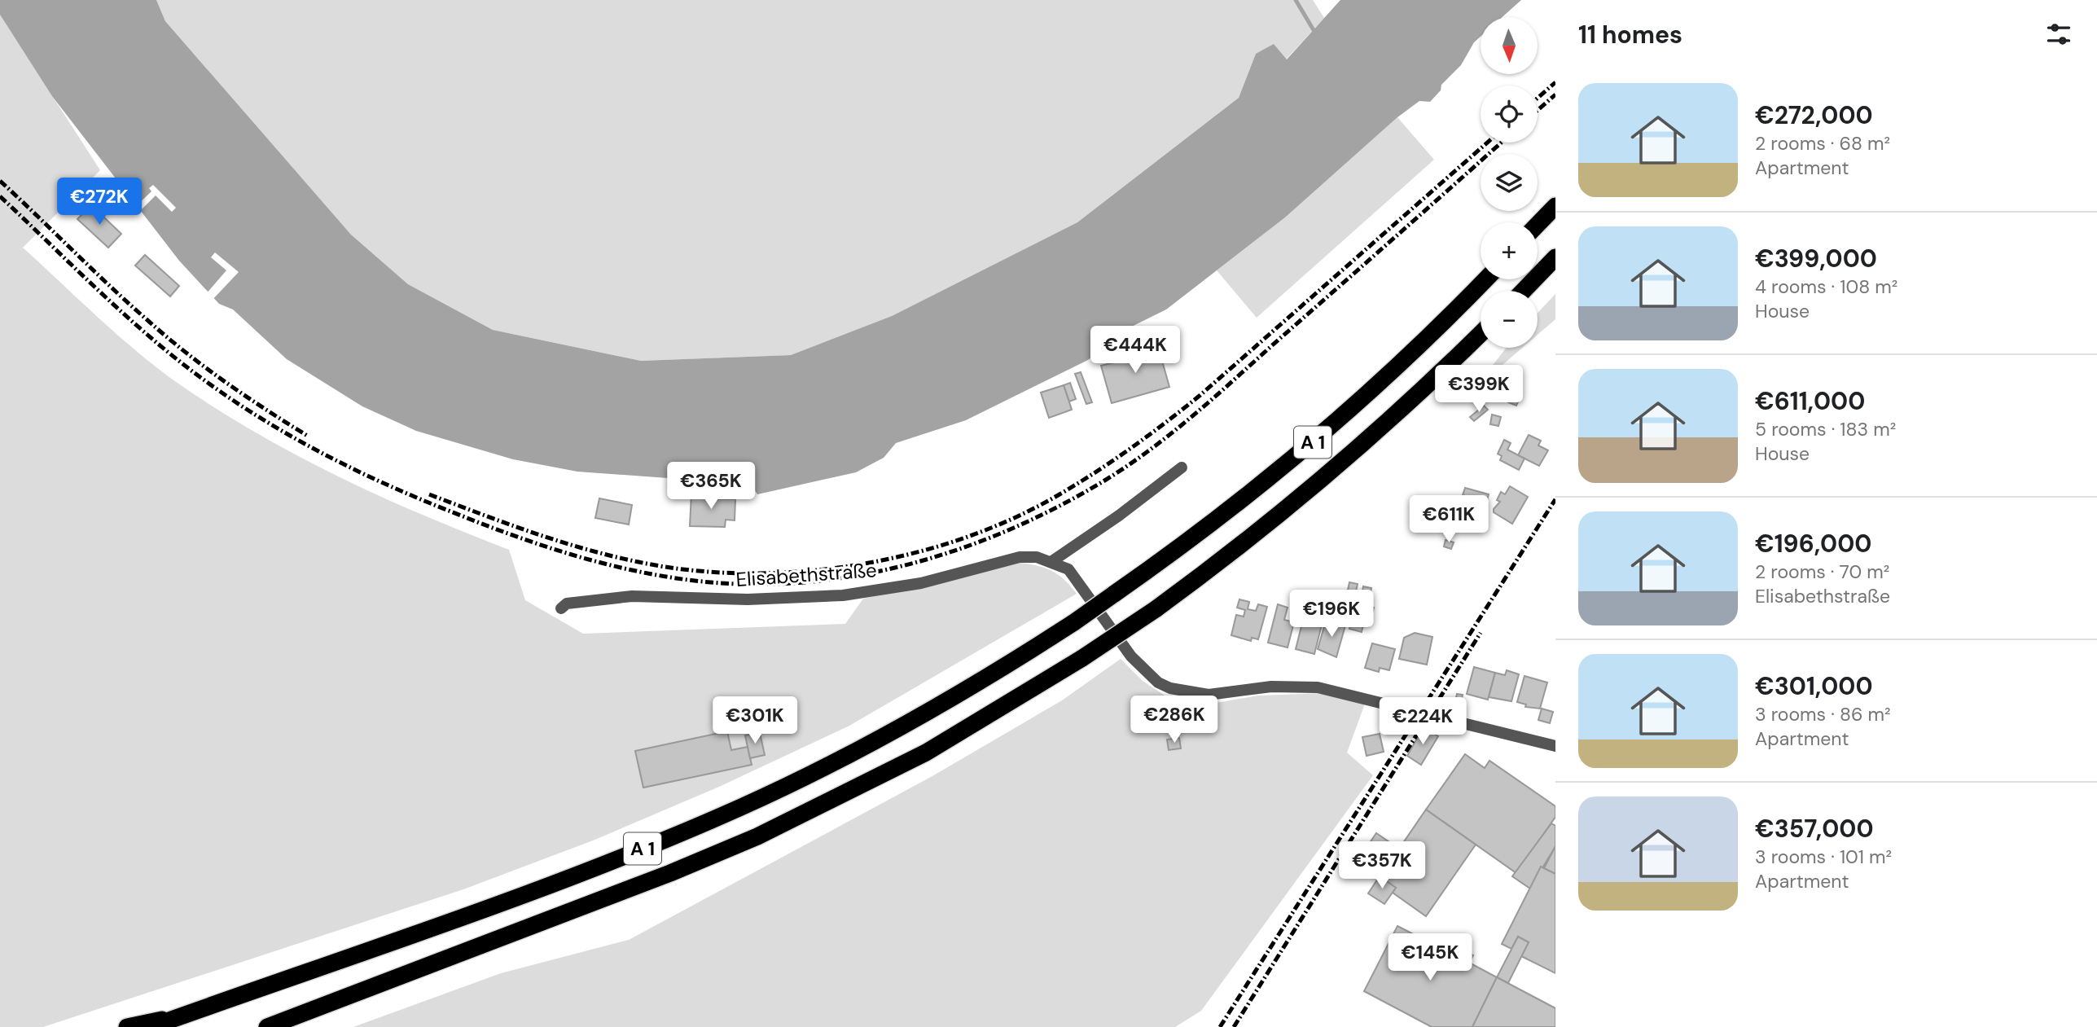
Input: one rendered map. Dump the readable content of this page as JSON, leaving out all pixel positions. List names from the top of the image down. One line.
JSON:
{"streets":{"highway":["A 1"],"street":["Elisabethstraße"]},"north":"bottom","page":{"heading":"11 homes","map_buttons":["+","−"],"list":[{"name":"€272,000","note":"2 rooms · 68 m² · Apartment"},{"name":"€399,000","note":"4 rooms · 108 m² · House"},{"name":"€611,000","note":"5 rooms · 183 m² · House"},{"name":"€196,000","note":"2 rooms · 70 m² · Elisabethstraße"},{"name":"€301,000","note":"3 rooms · 86 m² · Apartment"},{"name":"€357,000","note":"3 rooms · 101 m² · Apartment"}],"price":["€272K","€444K","€399K","€365K","€611K","€196K","€286K","€301K","€224K","€357K","€145K"]}}
